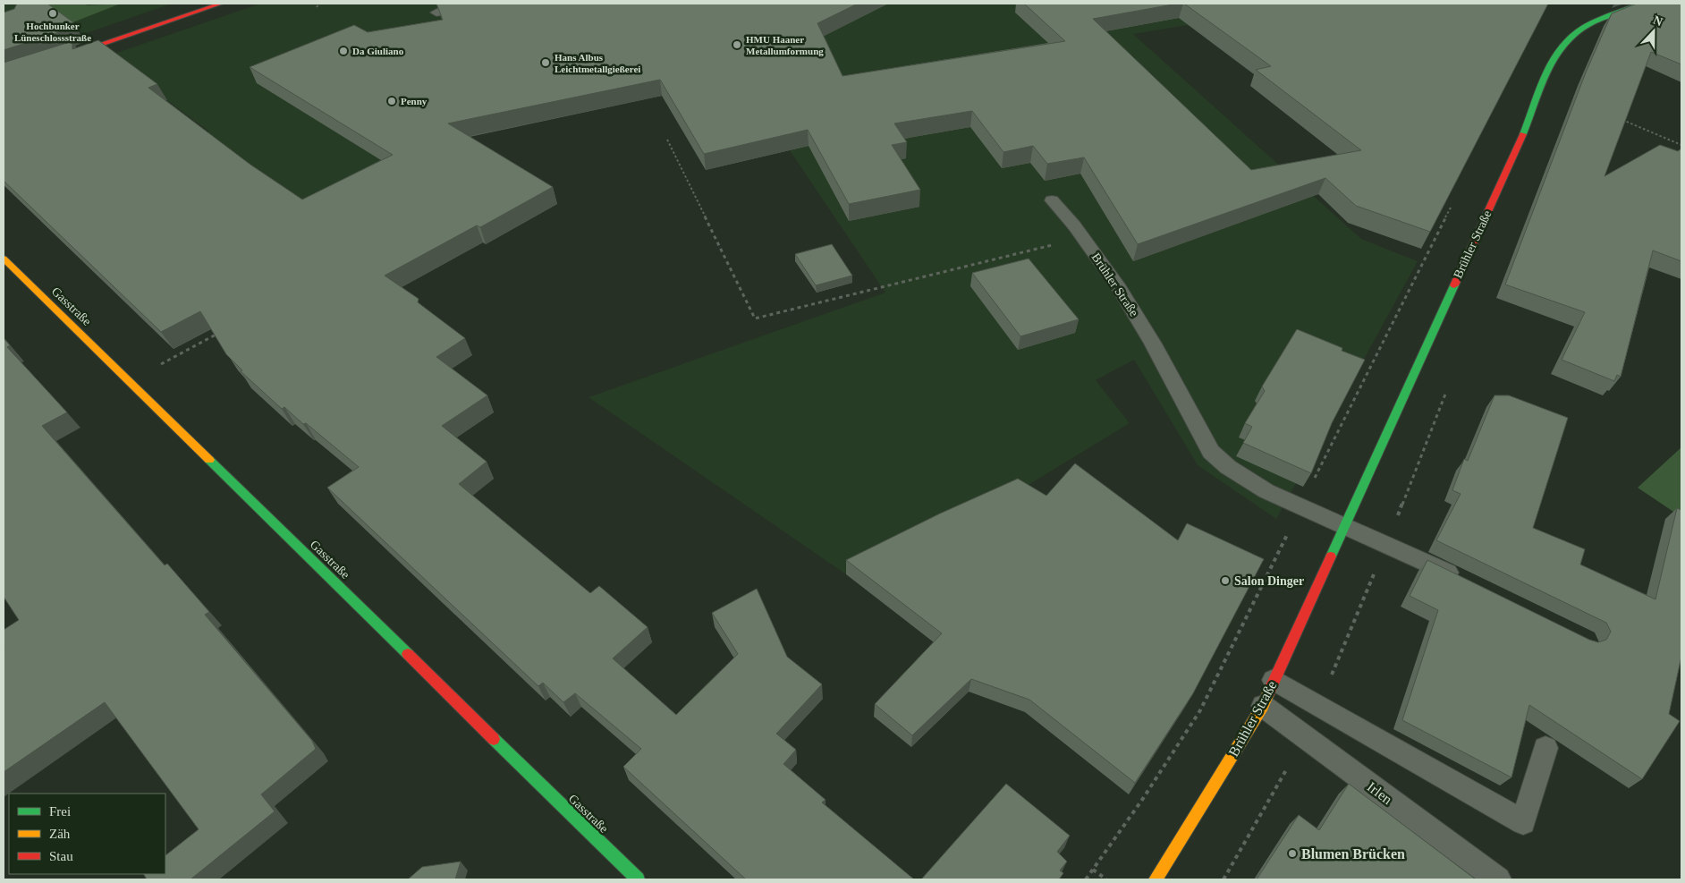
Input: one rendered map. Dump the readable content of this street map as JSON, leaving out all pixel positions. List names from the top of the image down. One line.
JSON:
{"streets":{"main road":["Brühler Straße","Gasstraße"],"lane":["Irlen"]},"crossings":[["Brühler Straße","Irlen"]],"places":["Hochbunker Lüneschlossstraße","HMU Haaner Metallumformung","Da Giuliano","Hans Albus Leichtmetallgießerei","Penny","Salon Dinger","Blumen Brücken"],"legend":["Frei","Zäh","Stau"],"north":"top"}
